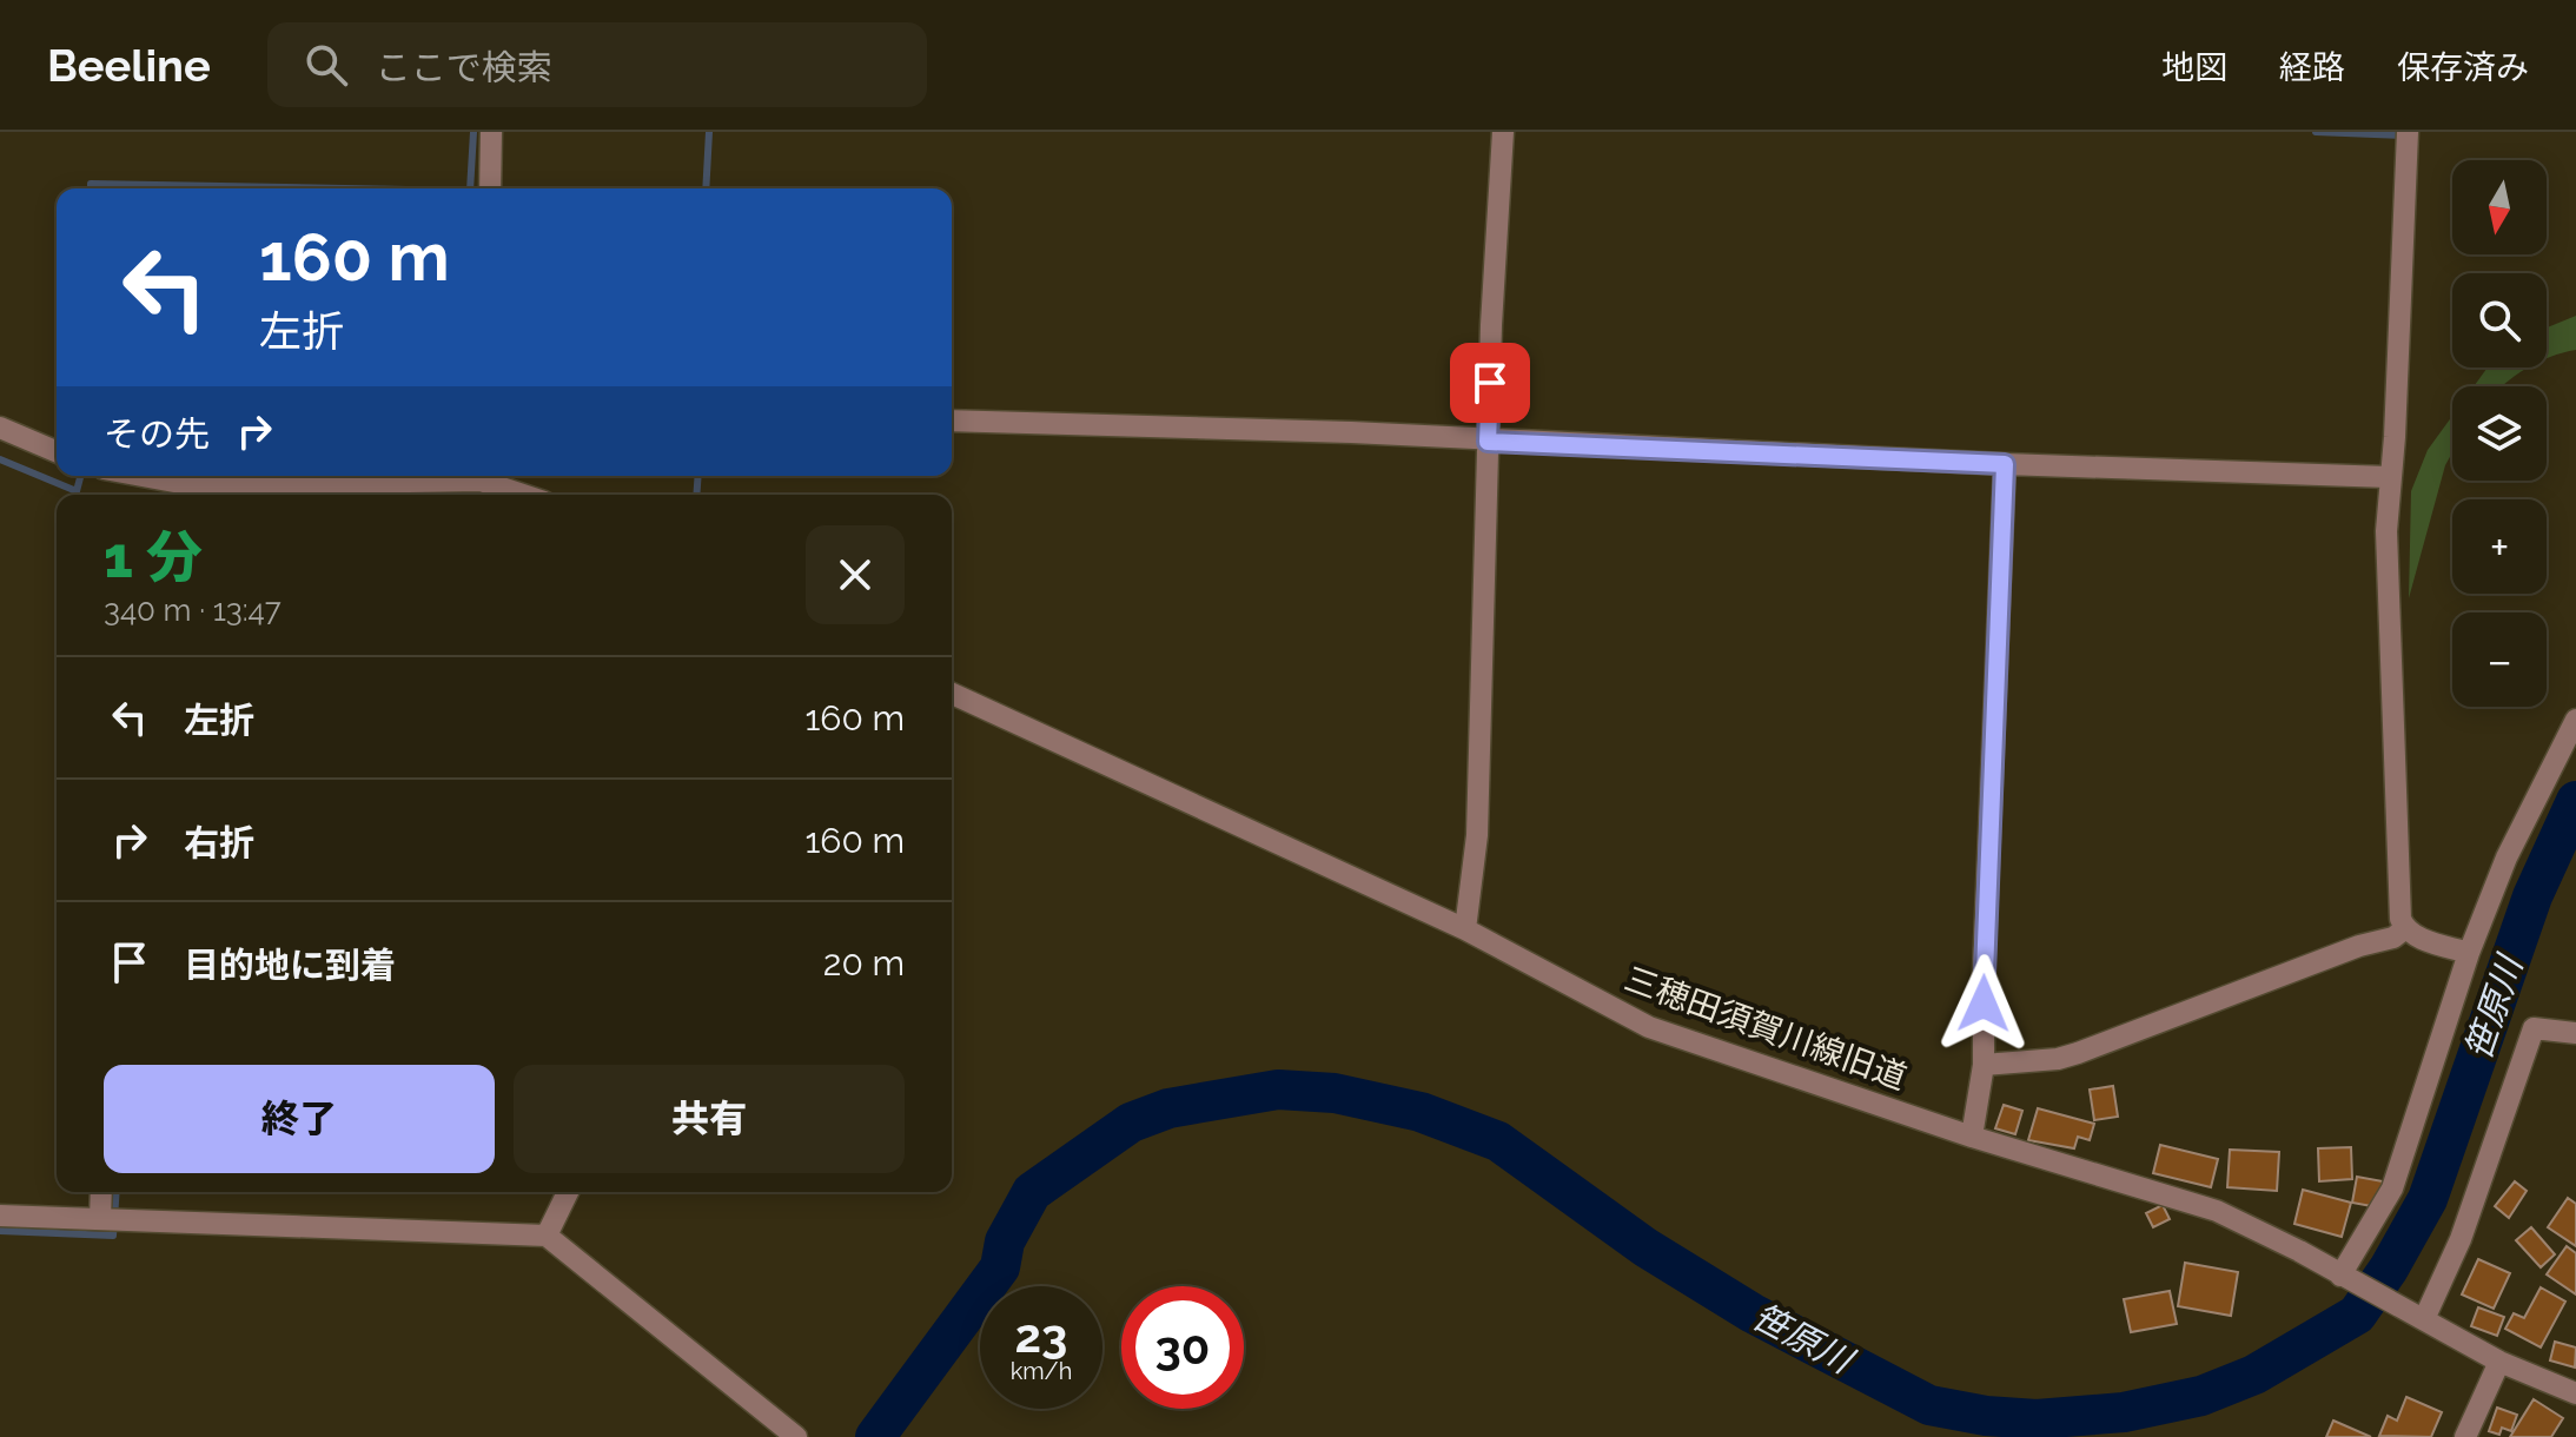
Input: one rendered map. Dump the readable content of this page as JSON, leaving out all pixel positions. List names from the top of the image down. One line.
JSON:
{"streets":{"street":["三穂田須賀川線旧道"]},"water":["笹原川"],"north":"bottom","page":{"header":"Beeline","search":"ここで検索","nav":["地図","経路","保存済み"],"map_buttons":["+","−"],"turn":["160 m","左折"],"then":"その先","heading":["1 分","340 m · 13:47"],"list":[{"name":"左折","value":"160 m"},{"name":"右折","value":"160 m"},{"name":"目的地に到着","value":"20 m"}],"buttons":["終了","共有"],"speed":"23 km/h","limit":"30"}}
